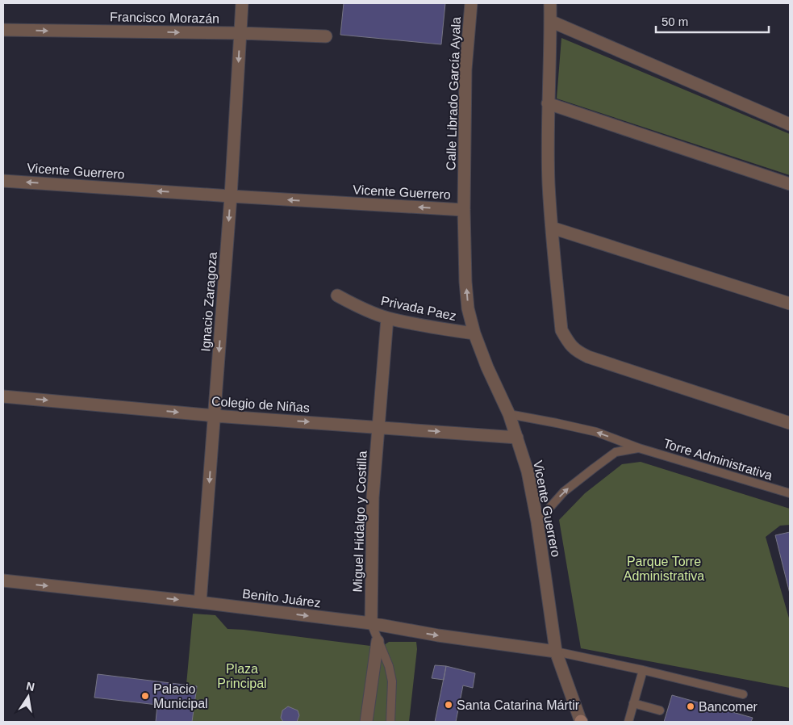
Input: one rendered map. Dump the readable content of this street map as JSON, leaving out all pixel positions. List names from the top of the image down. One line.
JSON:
{"streets":{"street":["Francisco Morazán","Calle Librado García Ayala","Vicente Guerrero","Ignacio Zaragoza","Privada Paez","Colegio de Niñas","Miguel Hidalgo y Costilla","Benito Juárez"],"lane":["Torre Administrativa"]},"crossings":[["Francisco Morazán","Ignacio Zaragoza"],["Calle Librado García Ayala","Vicente Guerrero"],["Vicente Guerrero","Ignacio Zaragoza"],["Vicente Guerrero","Privada Paez"],["Vicente Guerrero","Colegio de Niñas"],["Vicente Guerrero","Torre Administrativa"],["Vicente Guerrero","Benito Juárez"],["Ignacio Zaragoza","Colegio de Niñas"],["Ignacio Zaragoza","Benito Juárez"],["Privada Paez","Miguel Hidalgo y Costilla"],["Colegio de Niñas","Miguel Hidalgo y Costilla"],["Miguel Hidalgo y Costilla","Benito Juárez"]],"one_way":["Francisco Morazán","Vicente Guerrero","Ignacio Zaragoza","Colegio de Niñas","Benito Juárez"],"parks":["Parque Torre Administrativa","Plaza Principal"],"places":["Palacio Municipal","Santa Catarina Mártir","Bancomer"],"scale_bar":"50 m","north":"top"}
